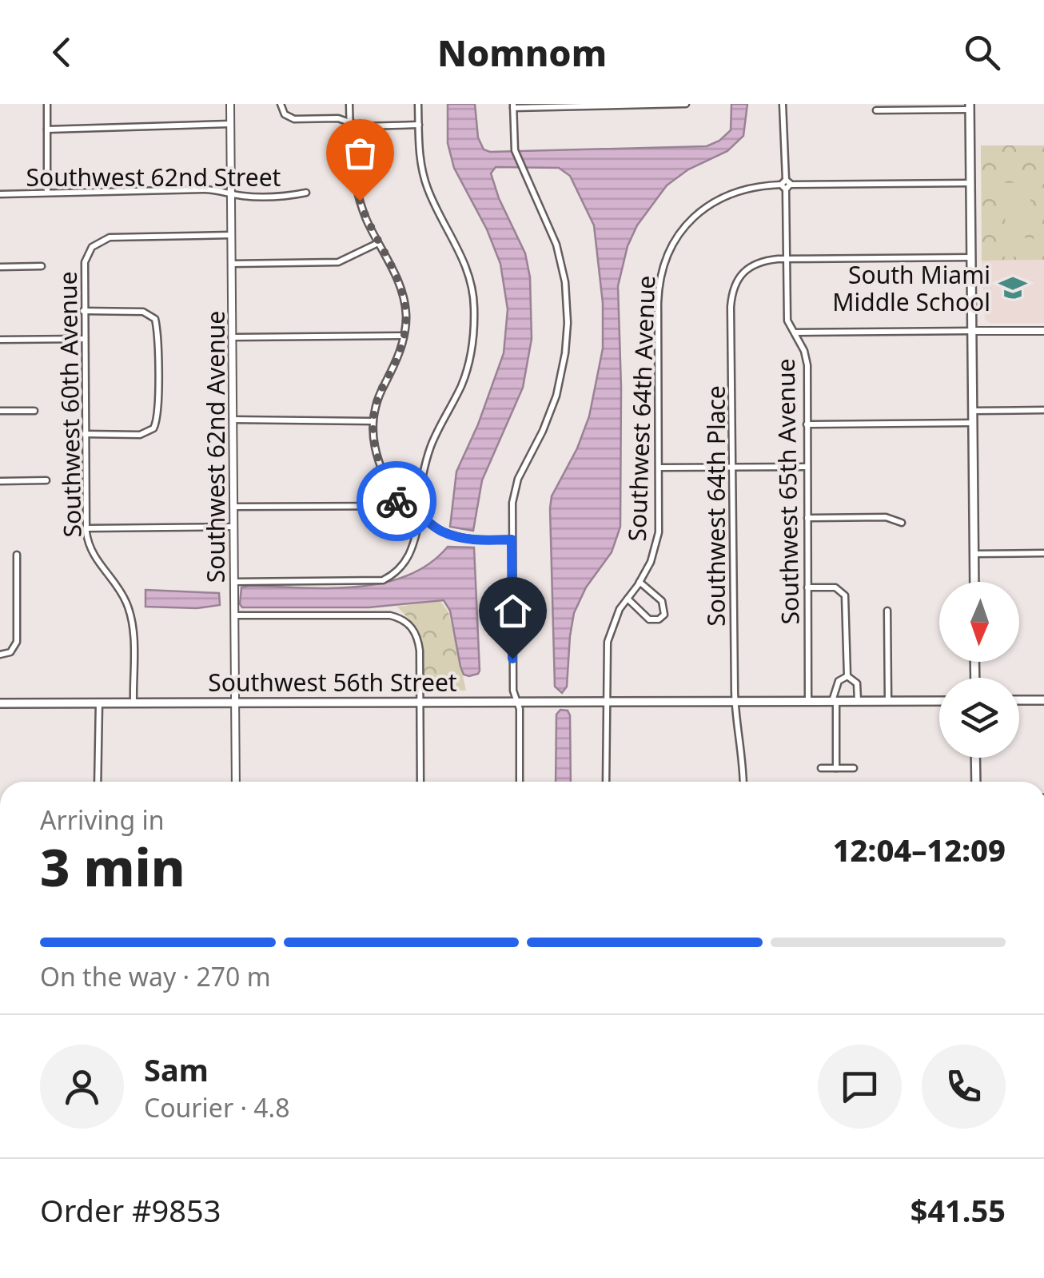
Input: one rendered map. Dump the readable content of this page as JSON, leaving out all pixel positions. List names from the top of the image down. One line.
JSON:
{"streets":{"main road":["Southwest 56th Street"],"street":["Southwest 62nd Street","Southwest 60th Avenue","Southwest 64th Avenue","Southwest 62nd Avenue","Southwest 65th Avenue","Southwest 64th Place"]},"crossings":[["Southwest 62nd Street","Southwest 62nd Avenue"],["Southwest 60th Avenue","Southwest 62nd Avenue"],["Southwest 60th Avenue","Southwest 56th Street"],["Southwest 64th Avenue","Southwest 65th Avenue"],["Southwest 64th Avenue","Southwest 56th Street"],["Southwest 62nd Avenue","Southwest 56th Street"],["Southwest 65th Avenue","Southwest 64th Place"],["Southwest 65th Avenue","Southwest 56th Street"],["Southwest 64th Place","Southwest 56th Street"]],"places":{"school or university":["South Miami Middle School"]},"north":"bottom","page":{"header":"Nomnom","heading":["3 min","Arriving in","12:04–12:09"],"panel":["Sam","Courier · 4.8","Order #9853","$41.55"],"bar":"On the way · 270 m"}}
